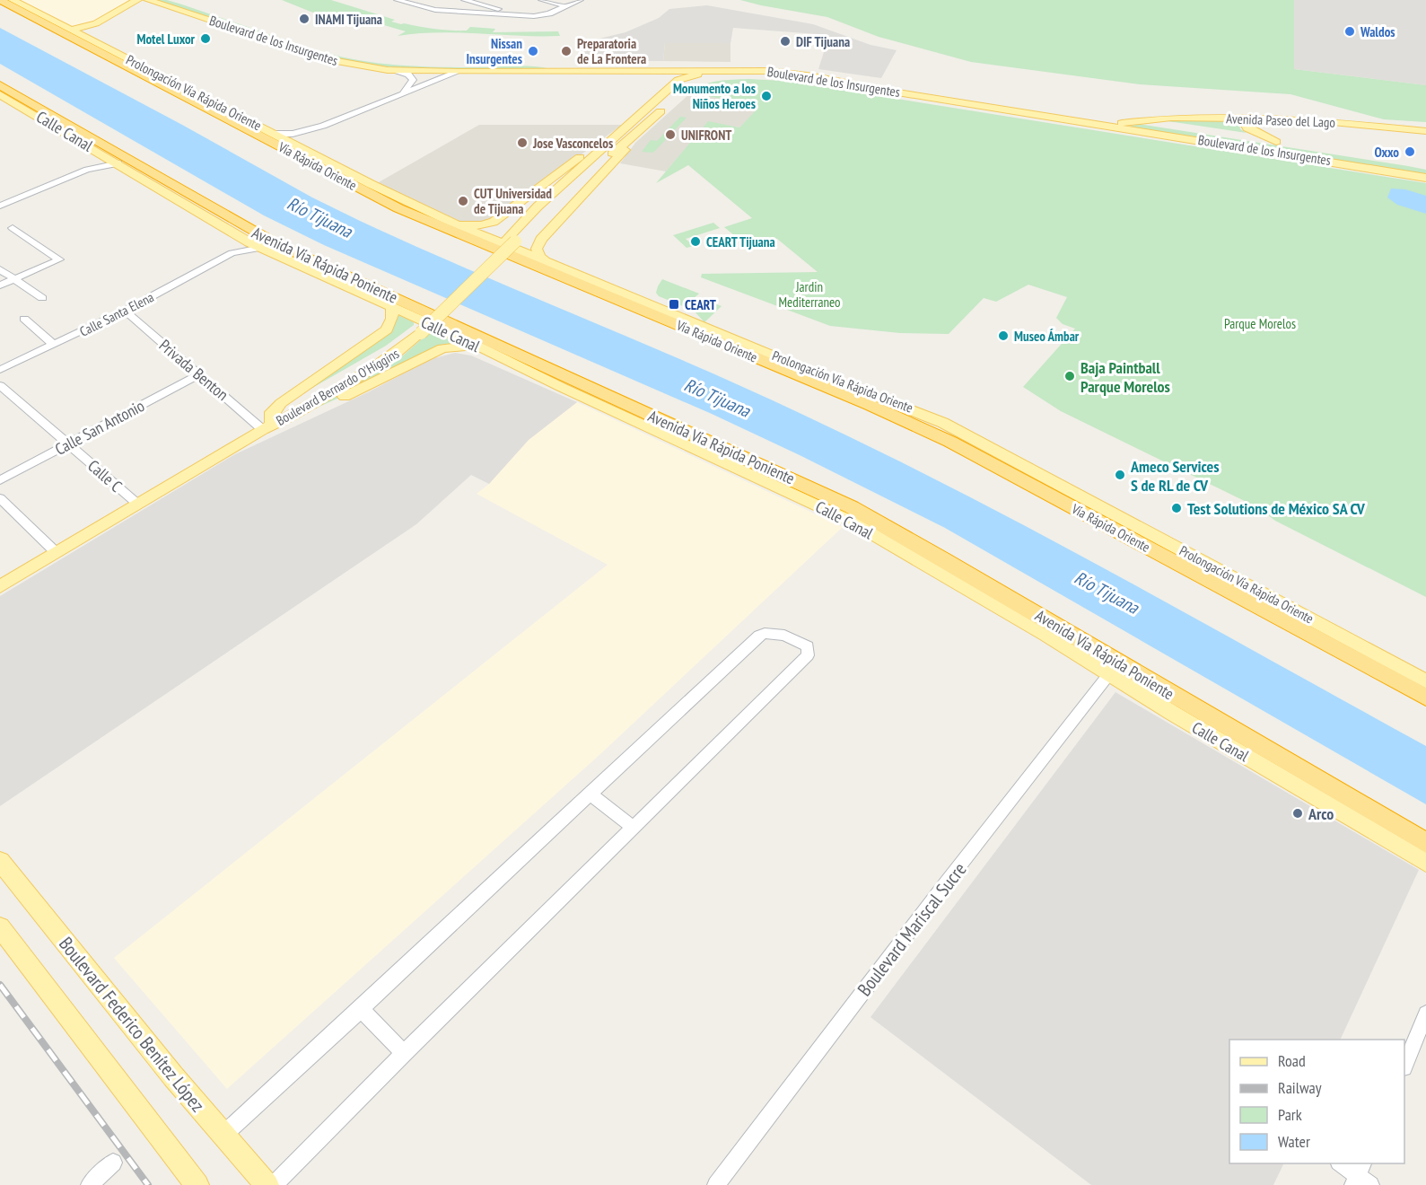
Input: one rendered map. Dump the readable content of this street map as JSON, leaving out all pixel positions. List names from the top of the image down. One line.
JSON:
{"streets":{"highway":["Vía Rápida Oriente","Avenida Vía Rápida Poniente"],"main road":["Boulevard de los Insurgentes","Prolongación Vía Rápida Oriente","Avenida Paseo del Lago","Calle Canal","Boulevard Bernardo O'Higgins","Boulevard Federico Benítez López"],"street":["Calle Santa Elena","Privada Benton","Calle San Antonio","Calle C","Boulevard Mariscal Sucre"]},"crossings":[["Boulevard de los Insurgentes","Avenida Paseo del Lago"],["Boulevard de los Insurgentes","Boulevard Bernardo O'Higgins"],["Calle Canal","Avenida Vía Rápida Poniente"],["Calle Canal","Calle Santa Elena"],["Calle Canal","Boulevard Mariscal Sucre"],["Calle Santa Elena","Privada Benton"],["Privada Benton","Boulevard Bernardo O'Higgins"],["Privada Benton","Calle San Antonio"],["Boulevard Bernardo O'Higgins","Calle C"],["Calle San Antonio","Calle C"]],"water":["Río Tijuana"],"parks":["Jardin Mediterraneo","Parque Morelos"],"places":{"other":["INAMI Tijuana","Waldos","Motel Luxor","DIF Tijuana","Nissan Insurgentes","Preparatoria de La Frontera","Monumento a los Niños Heroes","UNIFRONT","Jose Vasconcelos","Oxxo","CUT Universidad de Tijuana","CEART Tijuana","Museo Ámbar","Baja Paintball Parque Morelos","Ameco Services S de RL de CV","Test Solutions de México SA CV","Arco"],"transit":["CEART"]},"legend":["Road","Railway","Park","Water"]}
